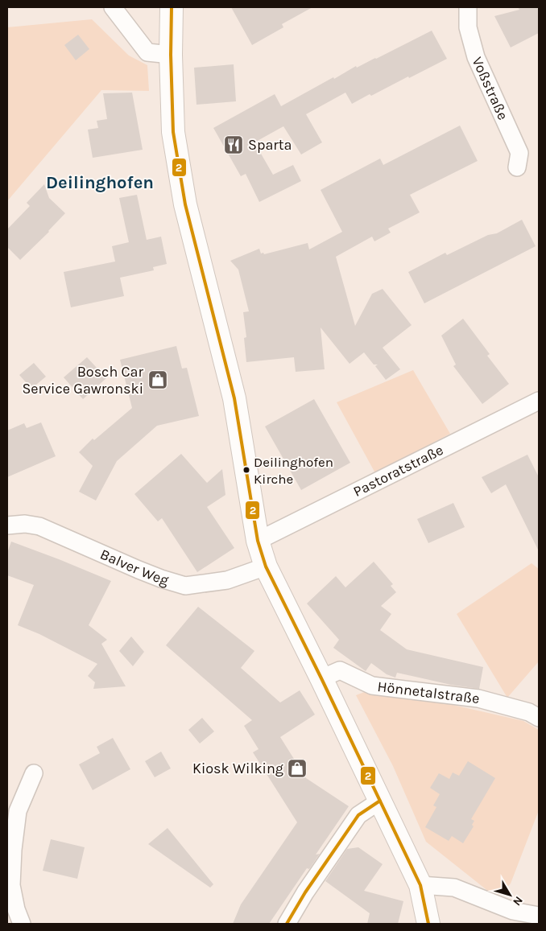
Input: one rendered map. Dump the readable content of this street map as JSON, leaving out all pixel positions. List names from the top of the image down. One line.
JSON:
{"streets":{"street":["Voßstraße","Pastoratstraße","Balver Weg","Hönnetalstraße"]},"districts":["Deilinghofen"],"places":{"restaurant":["Sparta"],"shop":["Bosch Car Service Gawronski","Kiosk Wilking"],"other":["Deilinghofen Kirche"]},"lines":["transit line 2"],"north":"bottom right"}
